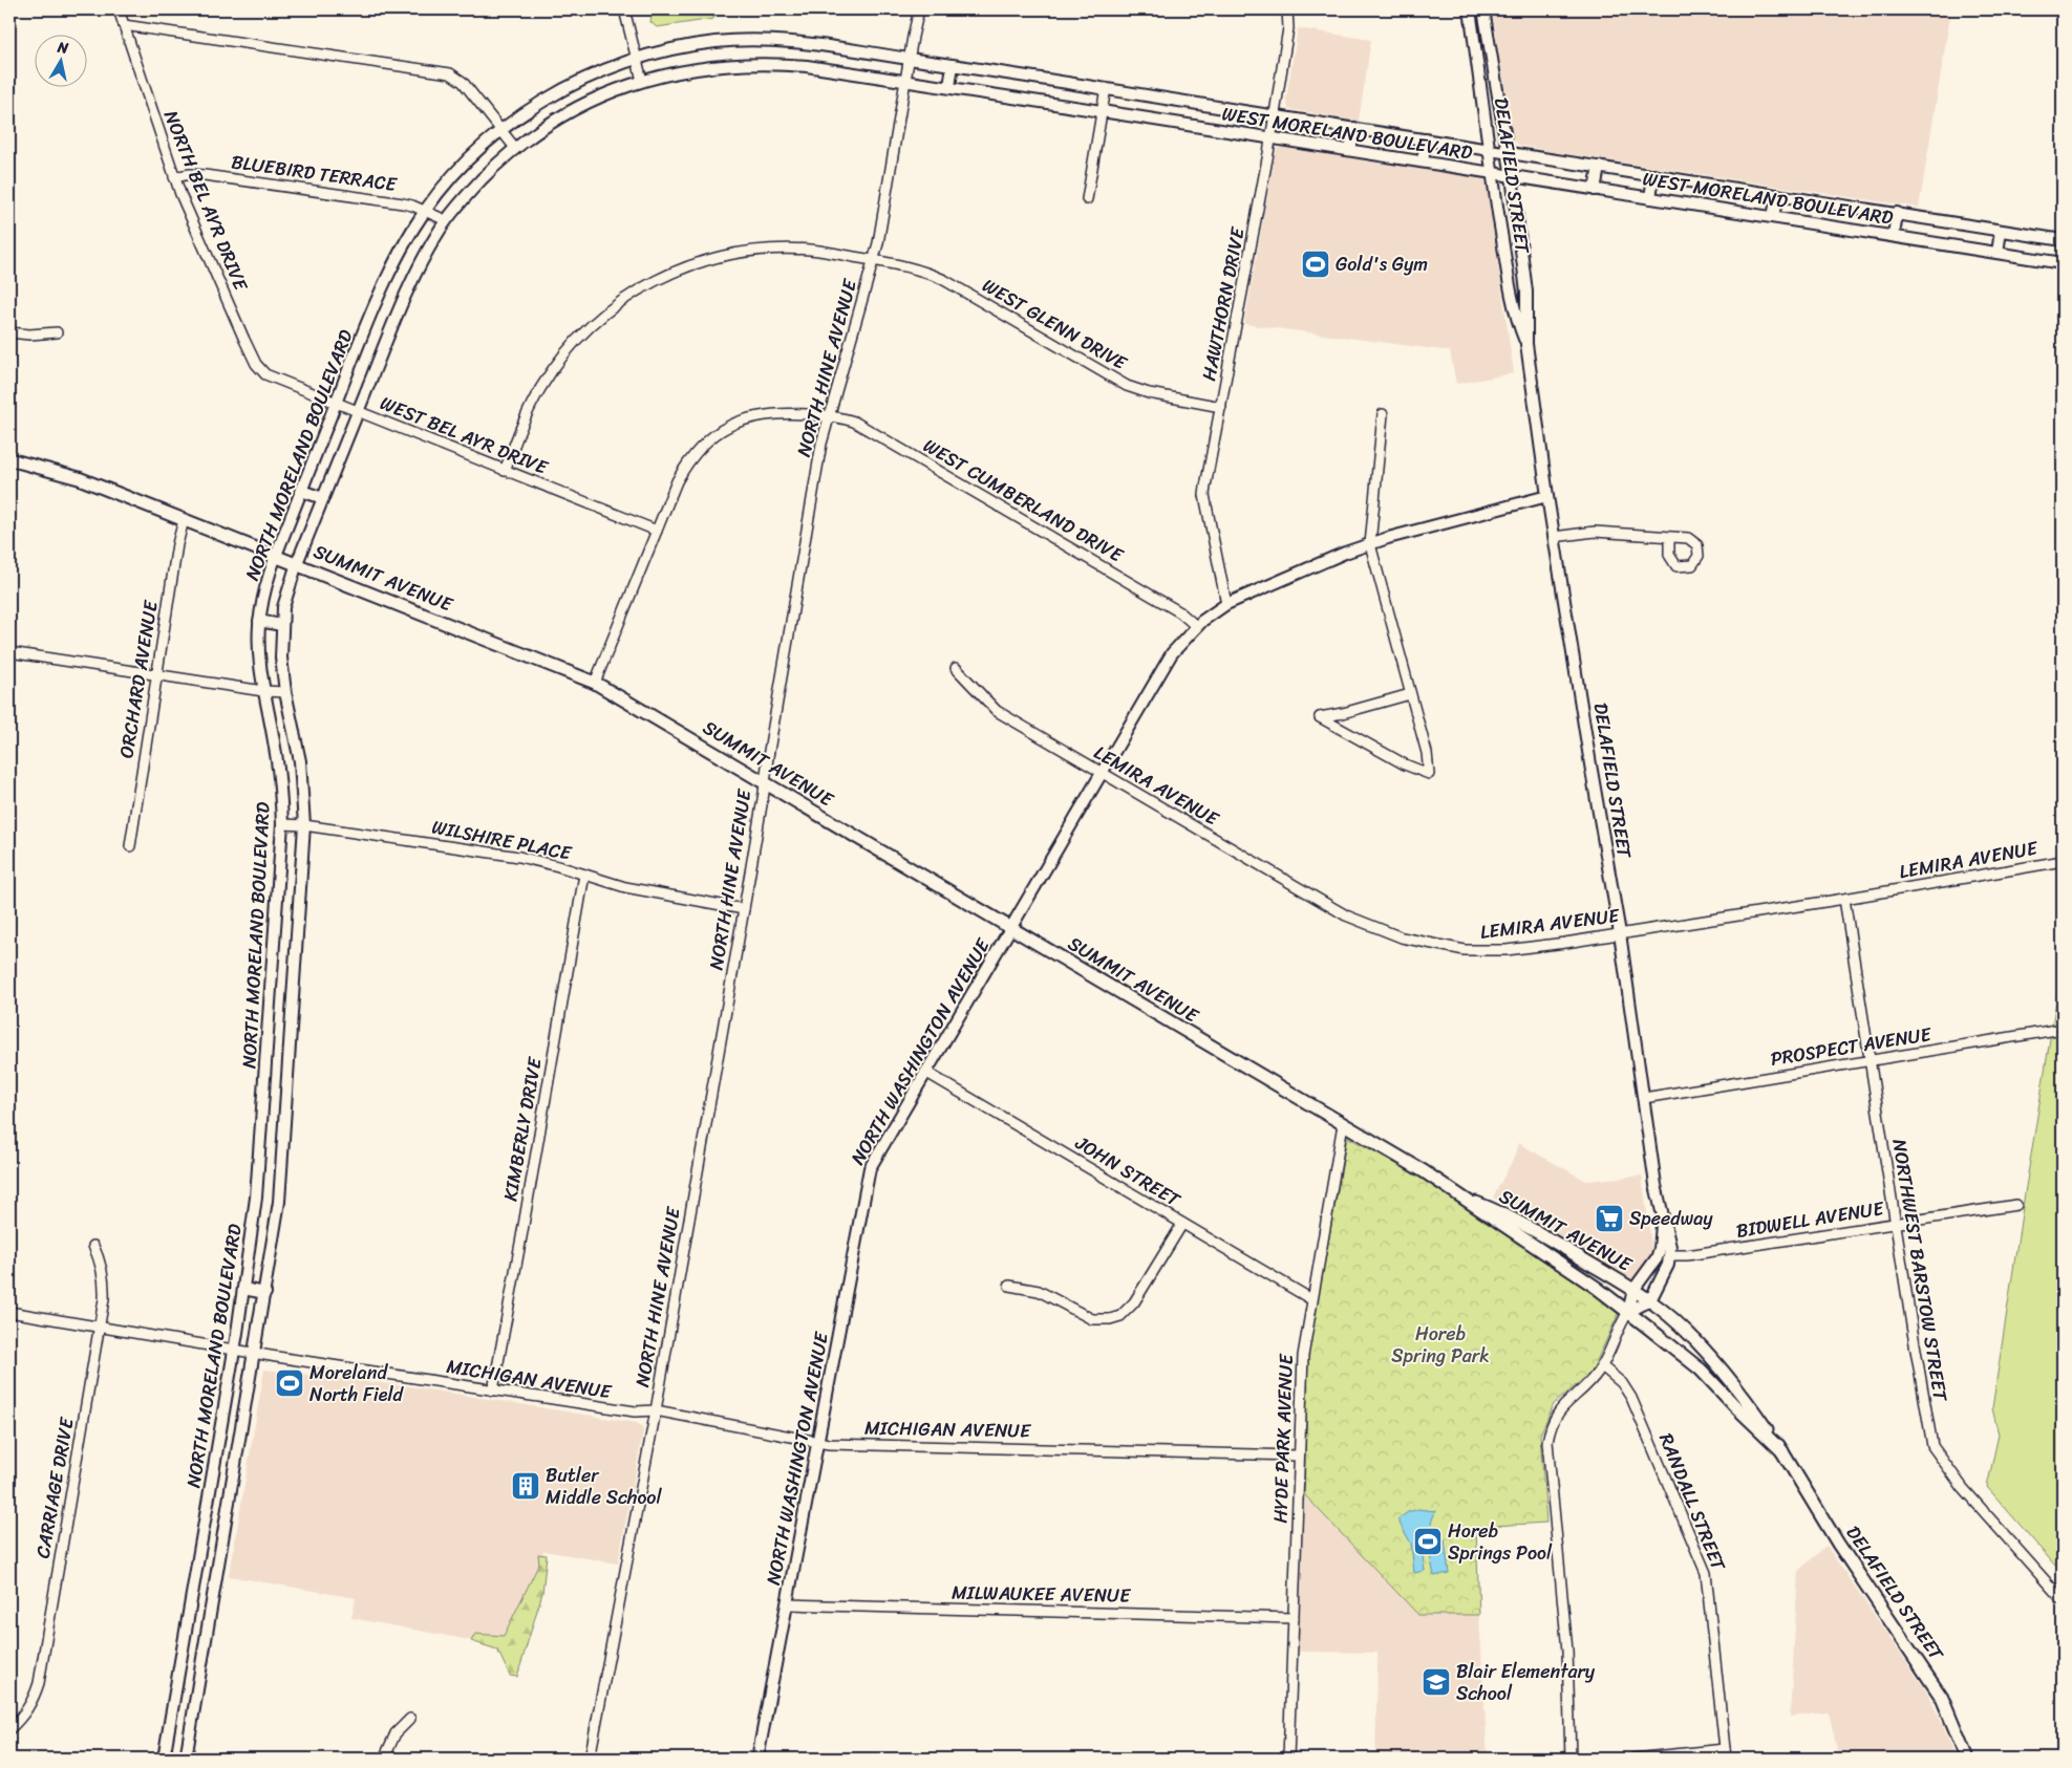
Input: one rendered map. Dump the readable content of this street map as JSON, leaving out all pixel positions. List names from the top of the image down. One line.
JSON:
{"streets":{"main road":["DELAFIELD STREET","SUMMIT AVENUE"],"street":["WEST MORELAND BOULEVARD","BLUEBIRD TERRACE","NORTH BEL AYR DRIVE","HAWTHORN DRIVE","WEST GLENN DRIVE","NORTH HINE AVENUE","WEST BEL AYR DRIVE","NORTH MORELAND BOULEVARD","WEST CUMBERLAND DRIVE","ORCHARD AVENUE","LEMIRA AVENUE","WILSHIRE PLACE","PROSPECT AVENUE","NORTH WASHINGTON AVENUE","KIMBERLY DRIVE","JOHN STREET","BIDWELL AVENUE","NORTHWEST BARSTOW STREET","MICHIGAN AVENUE","HYDE PARK AVENUE","CARRIAGE DRIVE","RANDALL STREET","MILWAUKEE AVENUE"]},"crossings":[["WEST MORELAND BOULEVARD","DELAFIELD STREET"],["WEST MORELAND BOULEVARD","HAWTHORN DRIVE"],["WEST MORELAND BOULEVARD","NORTH HINE AVENUE"],["WEST MORELAND BOULEVARD","NORTH MORELAND BOULEVARD"],["BLUEBIRD TERRACE","NORTH BEL AYR DRIVE"],["BLUEBIRD TERRACE","NORTH MORELAND BOULEVARD"],["DELAFIELD STREET","SUMMIT AVENUE"],["DELAFIELD STREET","LEMIRA AVENUE"],["DELAFIELD STREET","PROSPECT AVENUE"],["DELAFIELD STREET","NORTH WASHINGTON AVENUE"],["DELAFIELD STREET","BIDWELL AVENUE"],["NORTH BEL AYR DRIVE","WEST BEL AYR DRIVE"],["HAWTHORN DRIVE","WEST GLENN DRIVE"],["HAWTHORN DRIVE","NORTH WASHINGTON AVENUE"],["WEST GLENN DRIVE","NORTH HINE AVENUE"],["WEST GLENN DRIVE","WEST BEL AYR DRIVE"],["NORTH HINE AVENUE","NORTH MORELAND BOULEVARD"],["NORTH HINE AVENUE","WEST CUMBERLAND DRIVE"],["NORTH HINE AVENUE","SUMMIT AVENUE"],["NORTH HINE AVENUE","WILSHIRE PLACE"],["NORTH HINE AVENUE","MICHIGAN AVENUE"],["WEST BEL AYR DRIVE","NORTH MORELAND BOULEVARD"],["WEST BEL AYR DRIVE","WEST CUMBERLAND DRIVE"],["NORTH MORELAND BOULEVARD","SUMMIT AVENUE"],["NORTH MORELAND BOULEVARD","WILSHIRE PLACE"],["NORTH MORELAND BOULEVARD","MICHIGAN AVENUE"],["WEST CUMBERLAND DRIVE","SUMMIT AVENUE"],["WEST CUMBERLAND DRIVE","NORTH WASHINGTON AVENUE"],["SUMMIT AVENUE","ORCHARD AVENUE"],["SUMMIT AVENUE","NORTH WASHINGTON AVENUE"],["SUMMIT AVENUE","HYDE PARK AVENUE"],["LEMIRA AVENUE","NORTH WASHINGTON AVENUE"],["LEMIRA AVENUE","NORTHWEST BARSTOW STREET"],["WILSHIRE PLACE","KIMBERLY DRIVE"],["PROSPECT AVENUE","NORTHWEST BARSTOW STREET"],["NORTH WASHINGTON AVENUE","JOHN STREET"],["NORTH WASHINGTON AVENUE","MICHIGAN AVENUE"],["NORTH WASHINGTON AVENUE","MILWAUKEE AVENUE"],["KIMBERLY DRIVE","MICHIGAN AVENUE"],["JOHN STREET","HYDE PARK AVENUE"],["BIDWELL AVENUE","NORTHWEST BARSTOW STREET"],["MICHIGAN AVENUE","HYDE PARK AVENUE"],["MICHIGAN AVENUE","CARRIAGE DRIVE"],["HYDE PARK AVENUE","MILWAUKEE AVENUE"]],"parks":["Horeb Spring Park"],"places":{"sports":["Gold's Gym","Moreland North Field","Horeb Springs Pool"],"supermarket":["Speedway"],"building":["Butler Middle School"],"school or university":["Blair Elementary School"]},"north":"top"}
